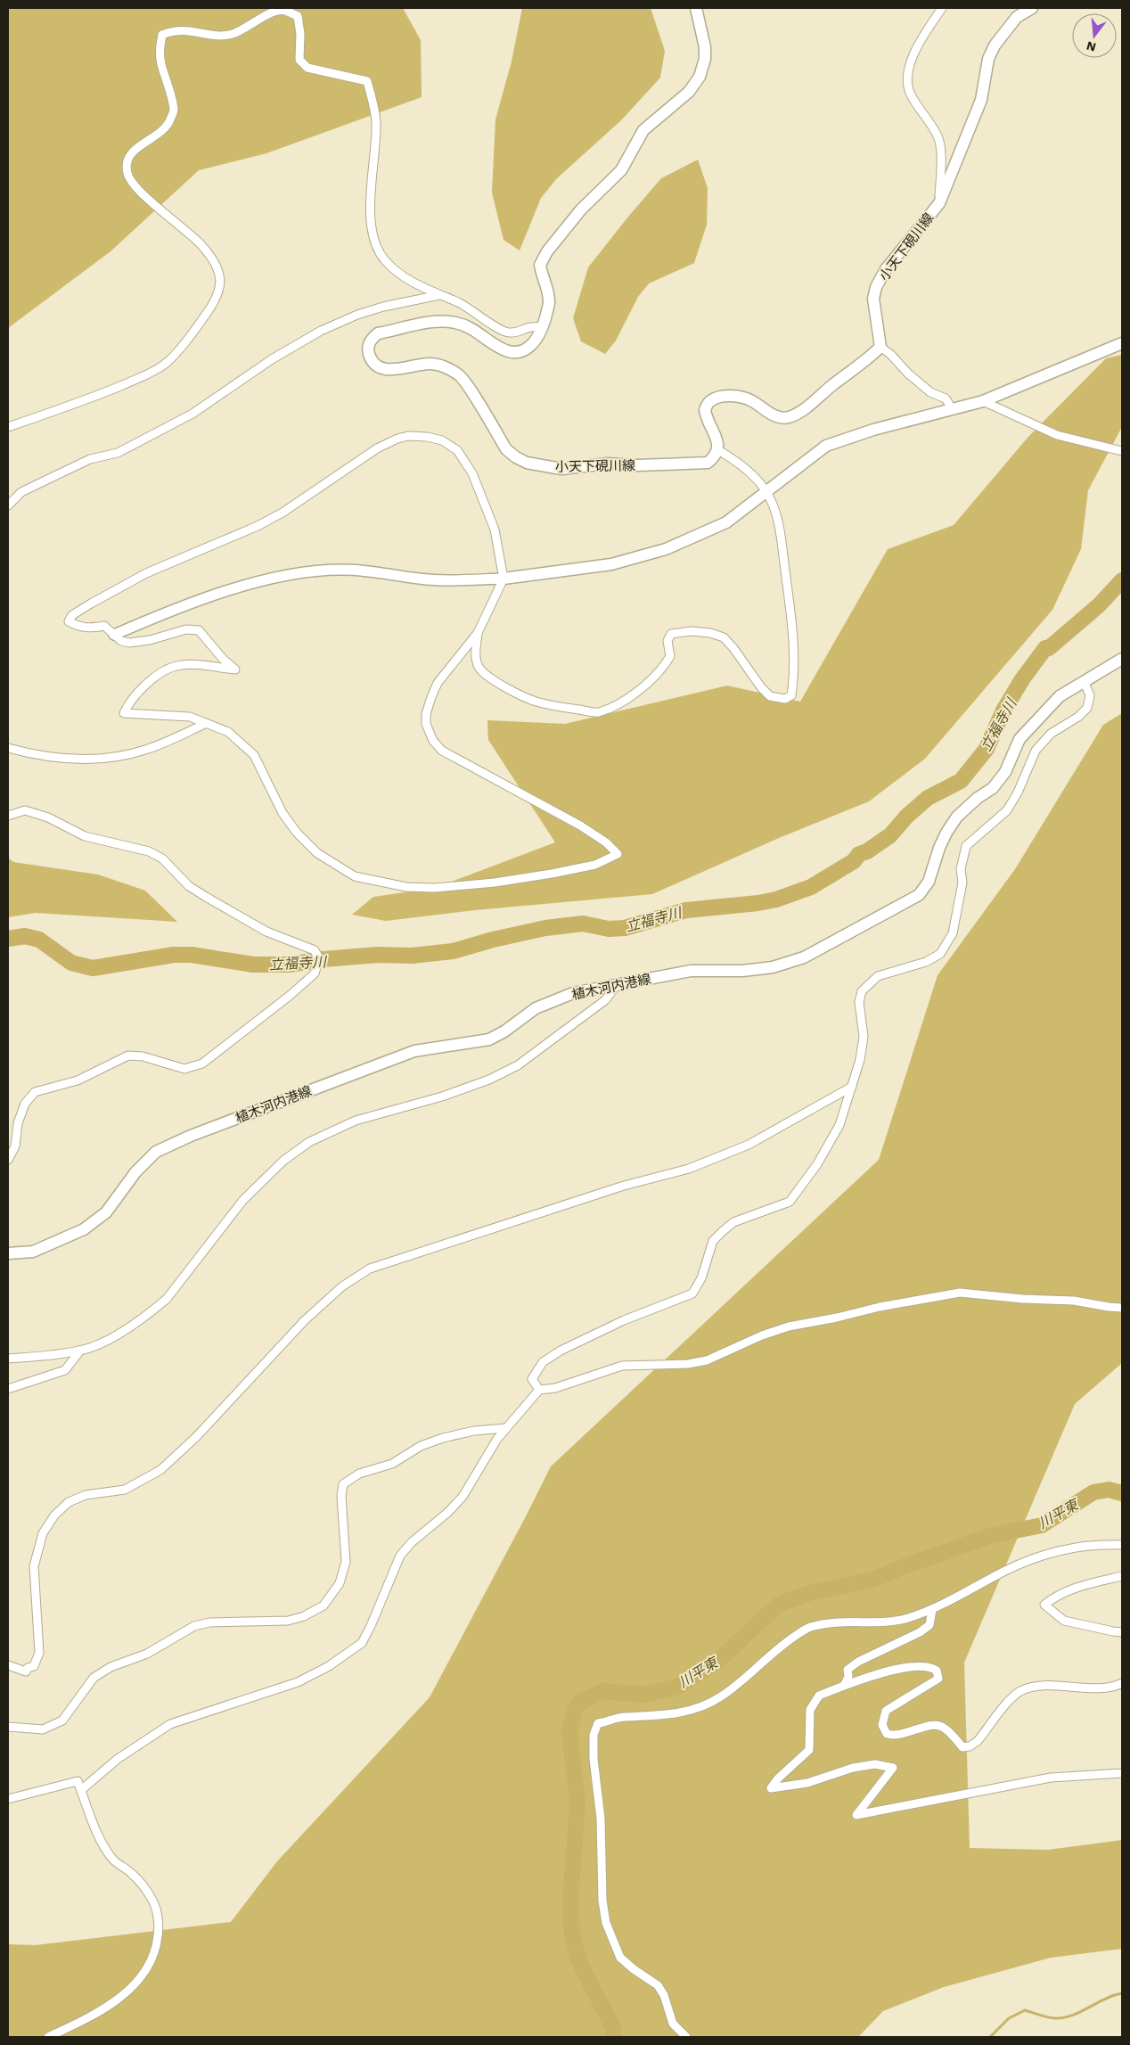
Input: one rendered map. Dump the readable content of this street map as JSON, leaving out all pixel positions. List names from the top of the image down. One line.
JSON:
{"streets":{"main road":["小天下硯川線","植木河内港線"]},"water":["立福寺川","川平東"],"north":"bottom"}
